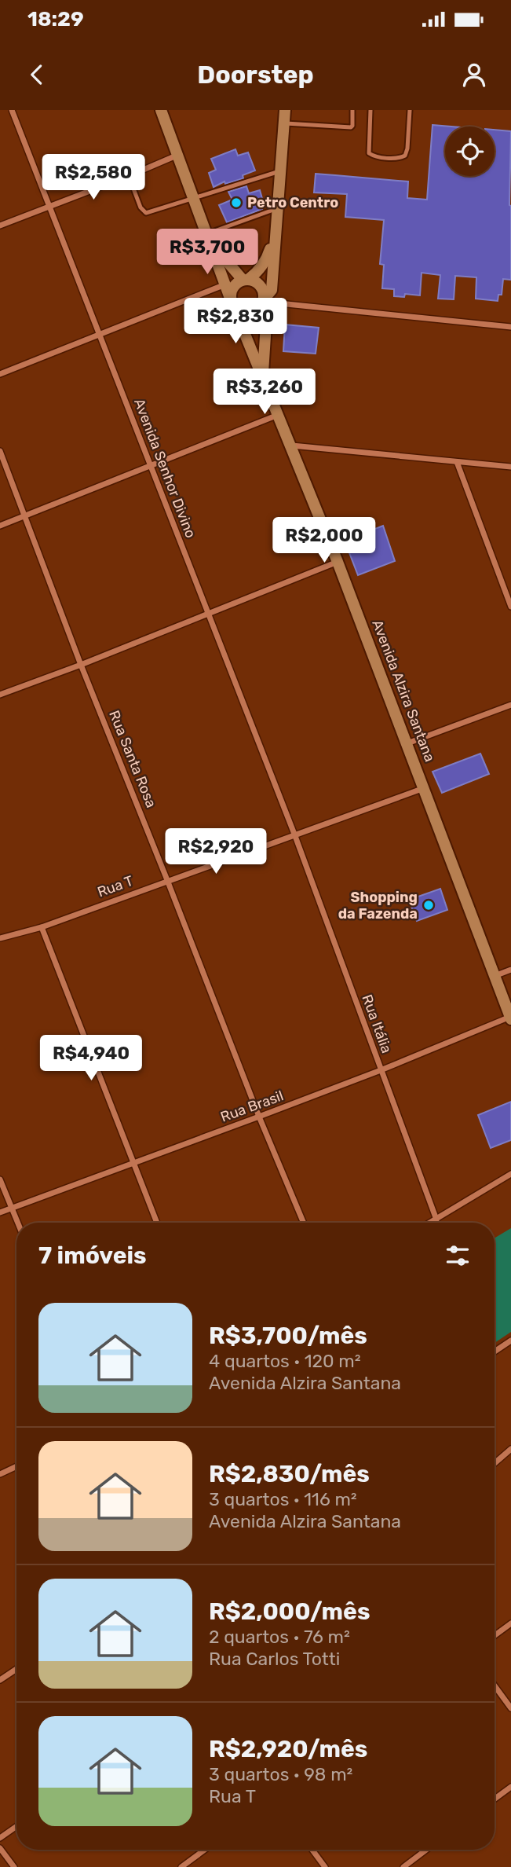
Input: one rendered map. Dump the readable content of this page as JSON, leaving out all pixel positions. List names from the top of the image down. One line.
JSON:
{"streets":{"main road":["Avenida Alzira Santana"],"street":["Avenida Senhor Divino","Rua Santa Rosa","Rua T","Rua Itália","Rua Brasil"]},"crossings":[["Avenida Senhor Divino","Rua T"],["Avenida Senhor Divino","Rua Itália"],["Avenida Alzira Santana","Rua T"],["Avenida Alzira Santana","Rua Brasil"],["Rua Santa Rosa","Rua T"],["Rua Santa Rosa","Rua Brasil"],["Rua T","Rua Itália"],["Rua Itália","Rua Brasil"]],"places":["Petro Centro","Shopping da Fazenda"],"page":{"status":"18:29","header":"Doorstep","price":["R$2,580","R$3,700","R$2,830","R$3,260","R$2,000","R$2,920","R$4,940"],"heading":"7 imóveis","list":[{"name":"R$3,700/mês","note":"4 quartos · 120 m² · Avenida Alzira Santana"},{"name":"R$2,830/mês","note":"3 quartos · 116 m² · Avenida Alzira Santana"},{"name":"R$2,000/mês","note":"2 quartos · 76 m² · Rua Carlos Totti"},{"name":"R$2,920/mês","note":"3 quartos · 98 m² · Rua T"}]}}
